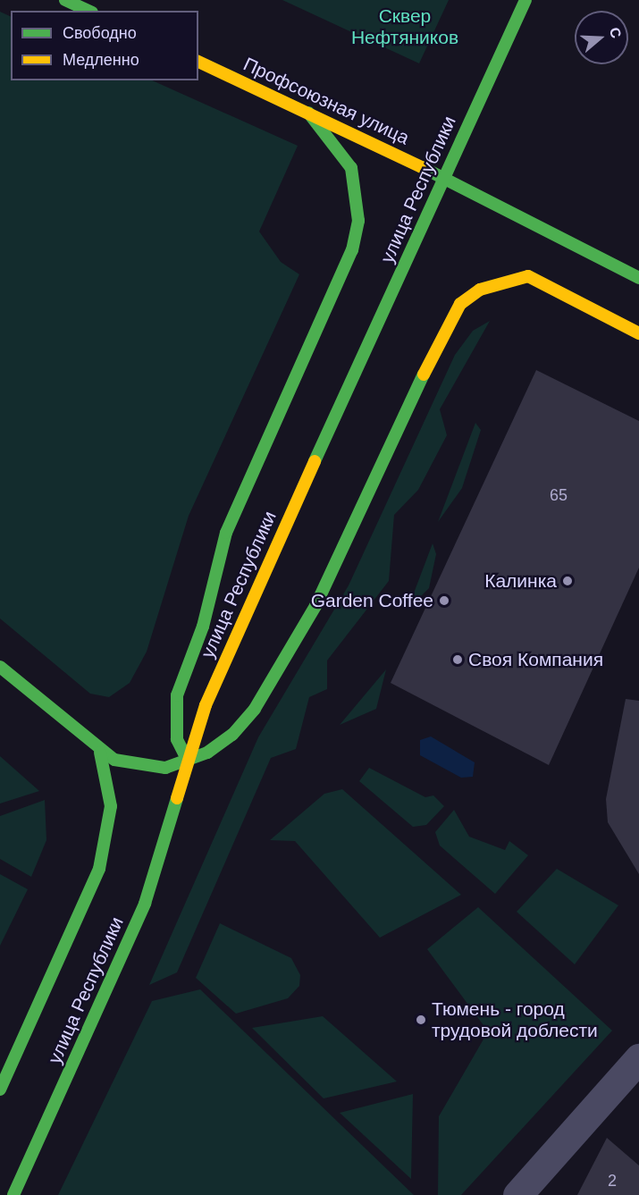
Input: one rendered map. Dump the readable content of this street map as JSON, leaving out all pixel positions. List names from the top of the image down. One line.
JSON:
{"streets":{"main road":["Профсоюзная улица","улица Республики"]},"crossings":[["Профсоюзная улица","улица Республики"]],"parks":["Сквер Нефтяников"],"places":["Калинка","Garden Coffee","Своя Компания","Тюмень - город трудовой доблести"],"house_numbers":["65","2"],"legend":["Свободно","Медленно"],"north":"right"}
